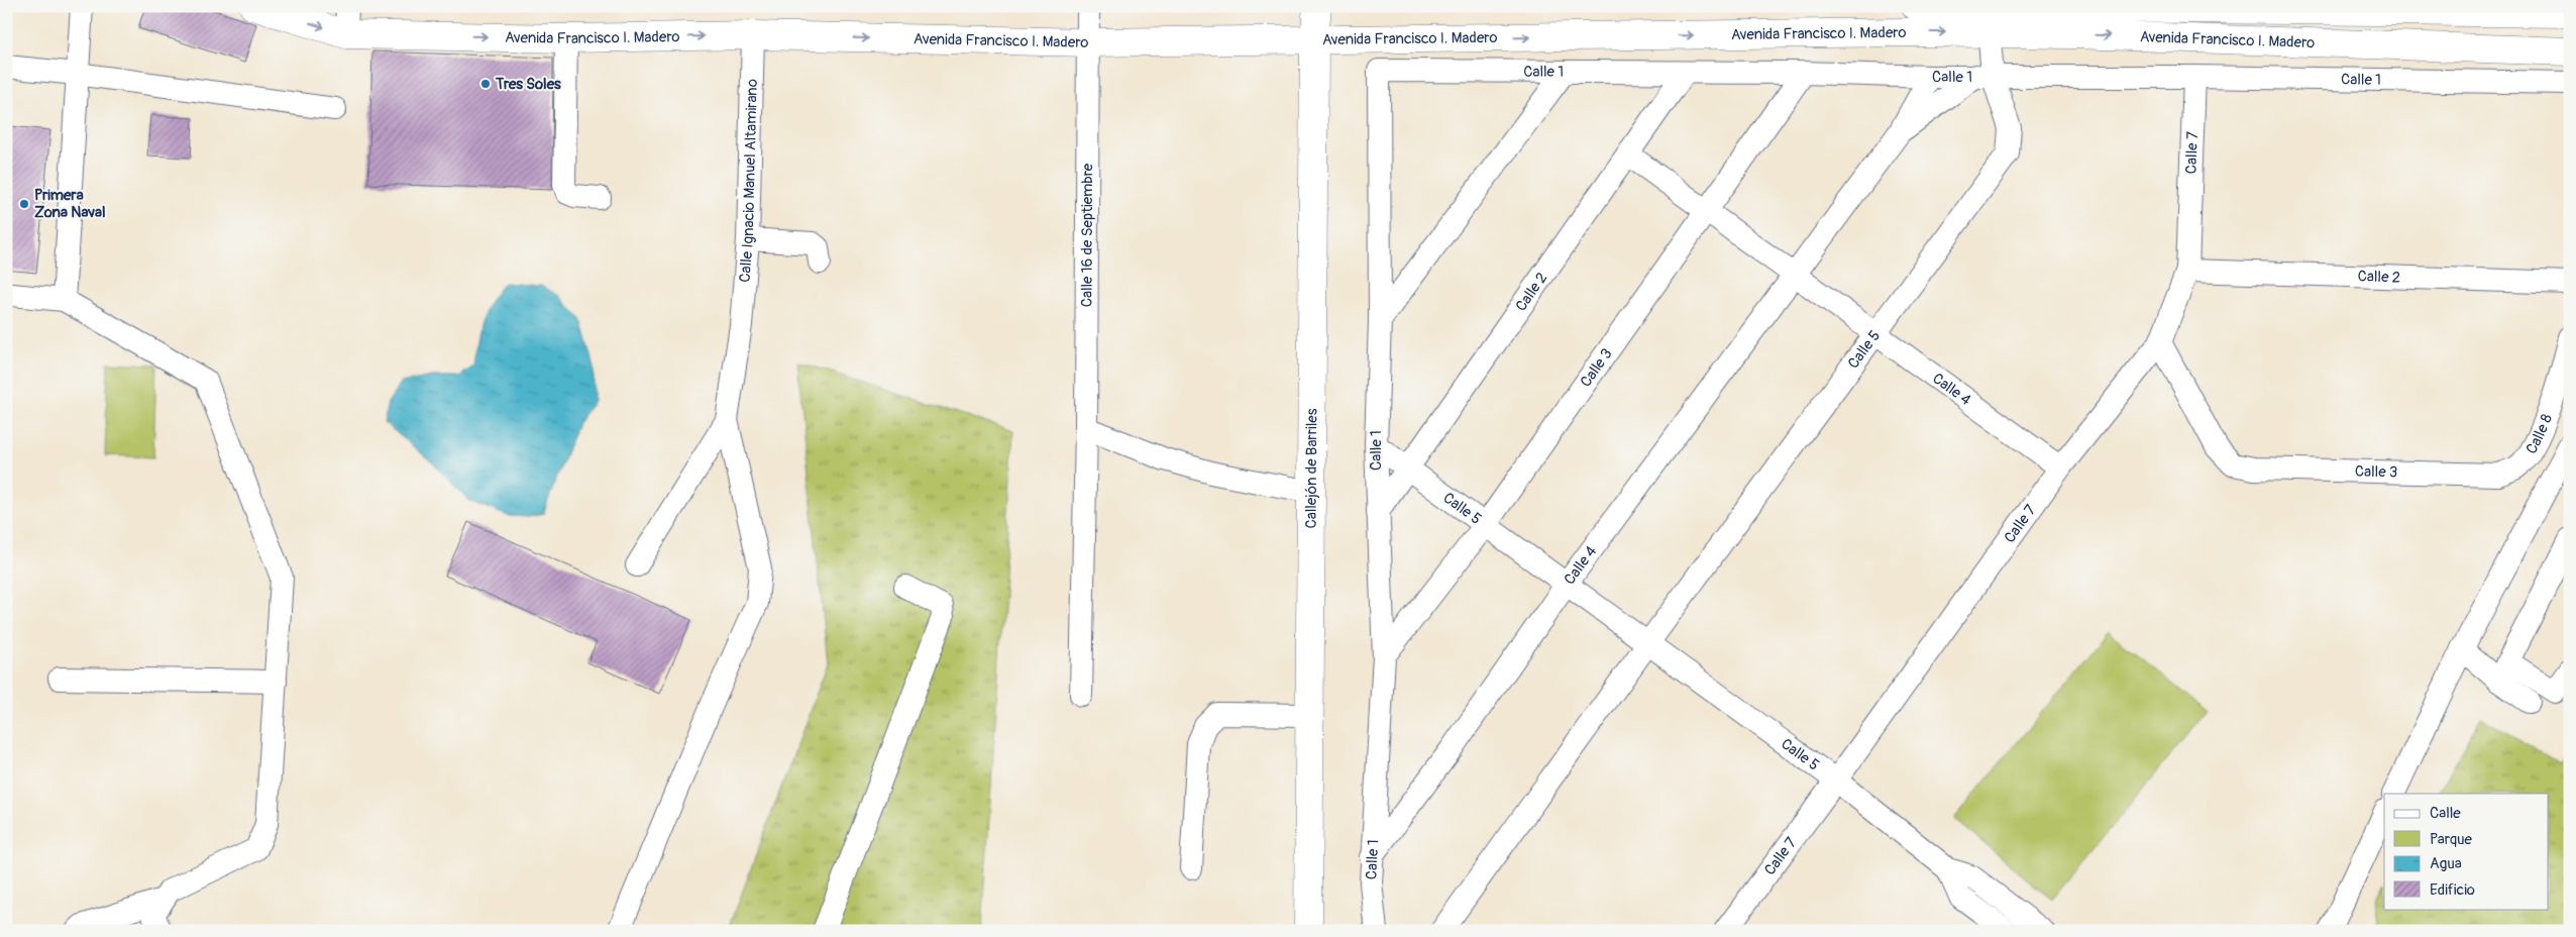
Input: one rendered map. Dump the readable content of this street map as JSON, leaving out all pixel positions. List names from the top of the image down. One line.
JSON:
{"streets":{"main road":["Avenida Francisco I. Madero","Callejón de Barriles"],"street":["Calle 1","Calle 7","Calle Ignacio Manuel Altamirano","Calle 16 de Septiembre","Calle 2","Calle 5","Calle 3","Calle 4","Calle 8"]},"crossings":[["Avenida Francisco I. Madero","Calle Ignacio Manuel Altamirano"],["Avenida Francisco I. Madero","Calle 16 de Septiembre"],["Avenida Francisco I. Madero","Calle 5"],["Avenida Francisco I. Madero","Callejón de Barriles"],["Calle 1","Calle 7"],["Calle 1","Calle 2"],["Calle 1","Calle 5"],["Calle 1","Calle 3"],["Calle 1","Calle 4"],["Calle 7","Calle 2"],["Calle 7","Calle 5"],["Calle 7","Calle 3"],["Calle 7","Calle 4"],["Calle 2","Calle 5"],["Calle 2","Calle 4"],["Calle 5","Calle 3"],["Calle 5","Calle 4"],["Calle 3","Calle 4"],["Calle 3","Calle 8"]],"one_way":["Avenida Francisco I. Madero"],"places":["Tres Soles","Primera Zona Naval"],"legend":["Calle","Parque","Agua","Edificio"]}
